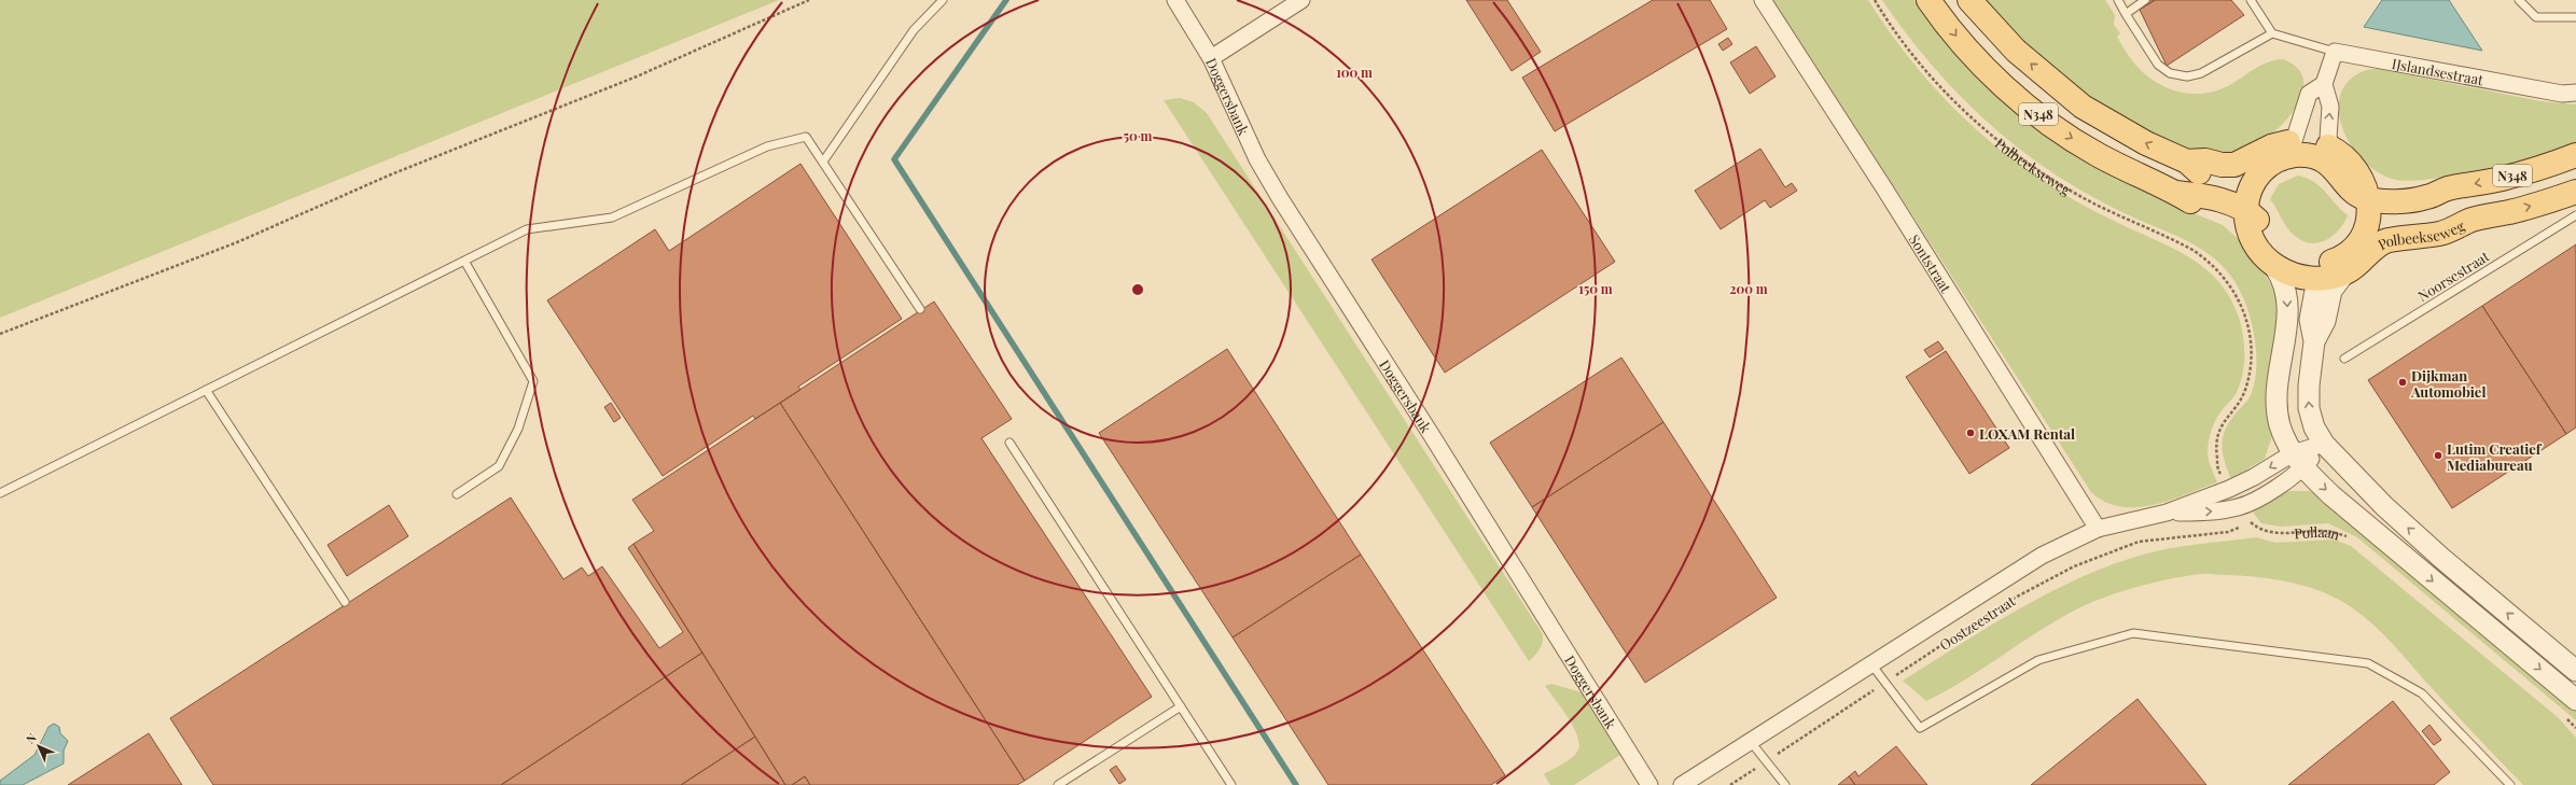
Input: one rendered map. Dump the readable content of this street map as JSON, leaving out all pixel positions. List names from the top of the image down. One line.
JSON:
{"streets":{"main road":["N348","Polbeekseweg"],"street":["IJslandsestraat","Doggersbank","Sontstraat","Pollaan","Oostzeestraat"],"lane":["Noorsestraat"]},"crossings":[["N348","Polbeekseweg"],["N348","Pollaan"],["Polbeekseweg","Oostzeestraat"],["Sontstraat","Oostzeestraat"],["Pollaan","Oostzeestraat"]],"places":["Dijkman Automobiel","LOXAM Rental","Lutim Creatief Mediabureau"],"north":"top left","rings":["100 m","50 m","150 m","200 m"]}
